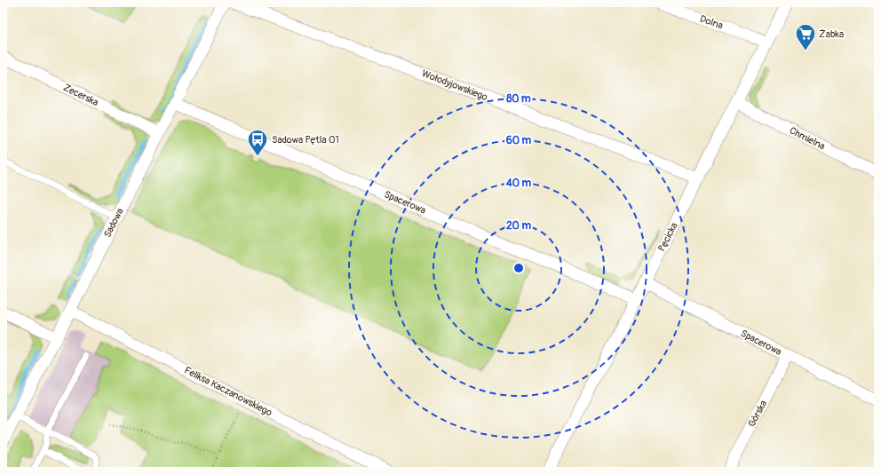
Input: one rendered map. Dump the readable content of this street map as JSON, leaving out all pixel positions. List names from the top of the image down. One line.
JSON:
{"streets":{"street":["Dolna","Wołodyjowskiego","Zecerska","Chmielna","Spacerowa","Sadowa","Pęcicka","Feliksa Kaczanowskiego","Górska"]},"crossings":[["Dolna","Pęcicka"],["Wołodyjowskiego","Pęcicka"],["Zecerska","Sadowa"],["Chmielna","Pęcicka"],["Spacerowa","Sadowa"],["Spacerowa","Pęcicka"],["Spacerowa","Górska"],["Sadowa","Feliksa Kaczanowskiego"]],"places":{"supermarket":["Żabka"],"bus stop":["Sadowa Pętla 01"]},"rings":["80 m","60 m","40 m","20 m"]}
